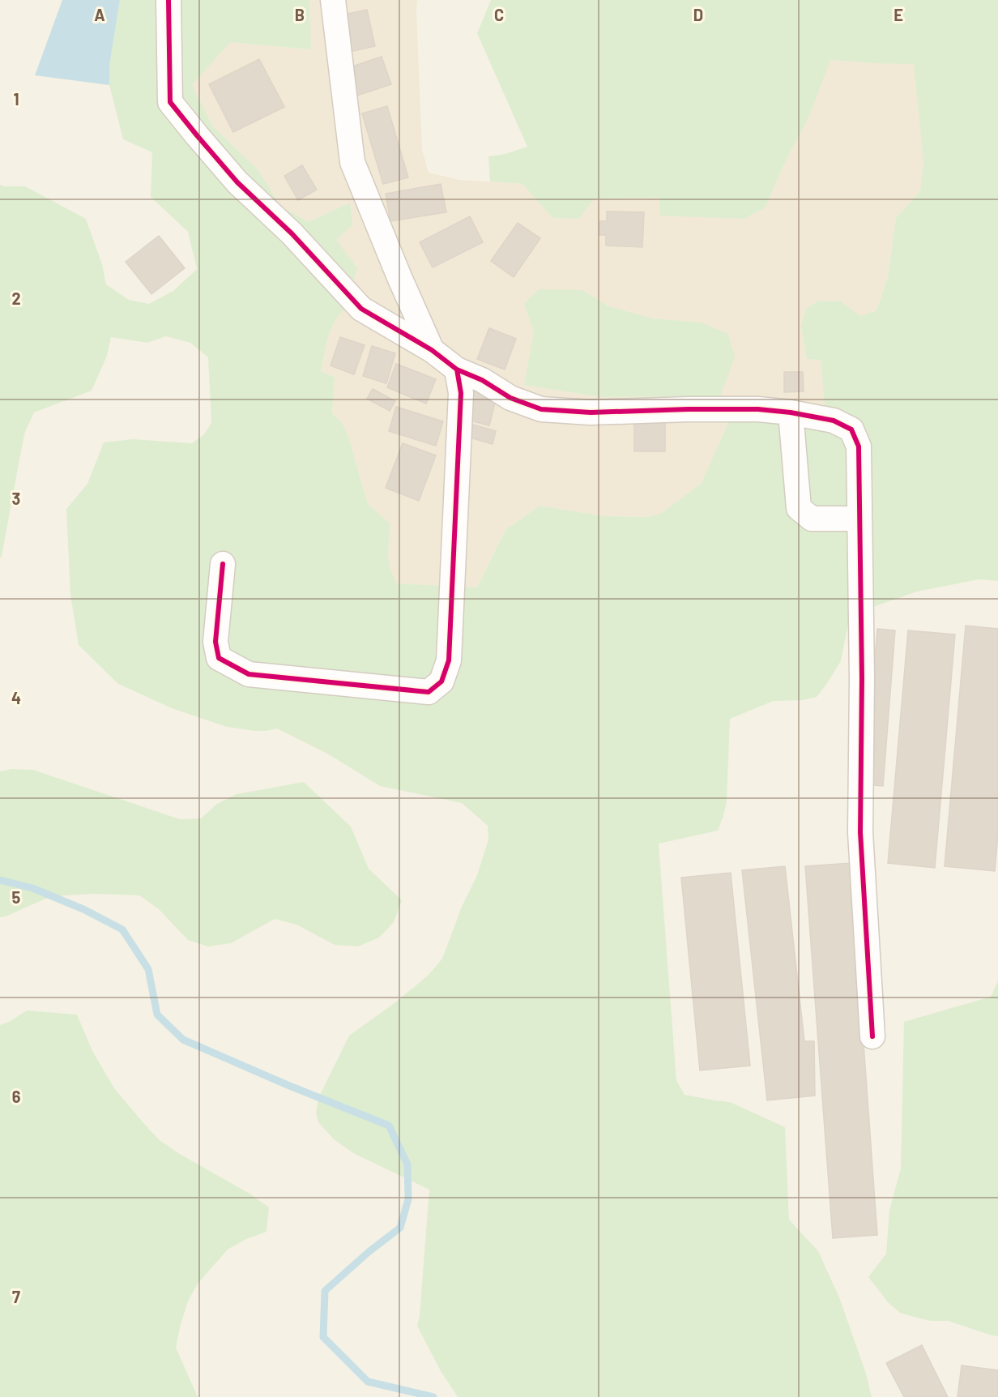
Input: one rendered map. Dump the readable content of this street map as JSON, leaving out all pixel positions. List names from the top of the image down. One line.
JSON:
{"grid":{"columns":["A","B","C","D","E"],"rows":["1","2","3","4","5","6","7"]}}
